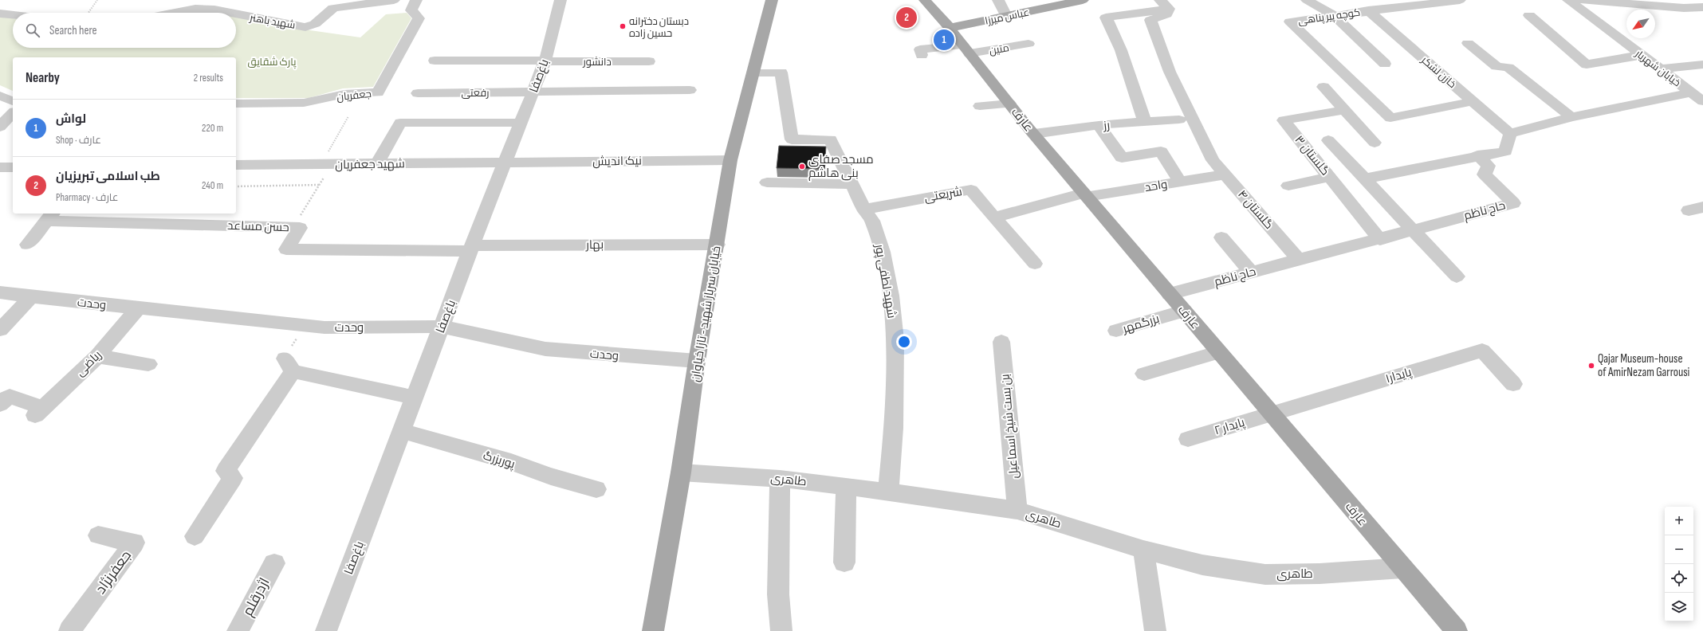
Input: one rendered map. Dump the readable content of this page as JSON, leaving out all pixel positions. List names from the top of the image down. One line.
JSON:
{"streets":{"main road":["عباس میرزا","عارف","خیابان سرباز شهید - تازا خیاوان"],"street":["کوچه پیر پناهی","شهید باهنر","متین","دانشور","خیابان شهریار","خازن لشکر","باغ‌صفا","رفعتی","جعفریان","رز","گلستان ۳","نیک اندیش","شهید جعفریان","واحد","شریعتی","گلستان ۴","حاج ناظم","حسن مساعد","بهار","شهید لطفی پور","وحدت","بزرگمهر","ریاضی","پایدار۱","بن بست شیخ اسماعیل","پایدار ۲","پوربزرگ","طاهری","جعفرنژاد","اژدرقلم"]},"crossings":[["عباس میرزا","عارف"],["کوچه پیر پناهی","خازن لشکر"],["متین","عارف"],["دانشور","باغ‌صفا"],["باغ‌صفا","رفعتی"],["باغ‌صفا","نیک اندیش"],["باغ‌صفا","شهید جعفریان"],["باغ‌صفا","حسن مساعد"],["باغ‌صفا","بهار"],["باغ‌صفا","وحدت"],["باغ‌صفا","پوربزرگ"],["عارف","رز"],["عارف","واحد"],["عارف","حاج ناظم"],["عارف","بزرگمهر"],["عارف","پایدار۱"],["عارف","پایدار ۲"],["عارف","طاهری"],["رز","گلستان ۴"],["گلستان ۳","حاج ناظم"],["نیک اندیش","شهید جعفریان"],["نیک اندیش","خیابان سرباز شهید - تازا خیاوان"],["واحد","گلستان ۴"],["شریعتی","شهید لطفی پور"],["گلستان ۴","حاج ناظم"],["حسن مساعد","بهار"],["بهار","خیابان سرباز شهید - تازا خیاوان"],["شهید لطفی پور","خیابان سرباز شهید - تازا خیاوان"],["شهید لطفی پور","طاهری"],["وحدت","خیابان سرباز شهید - تازا خیاوان"],["وحدت","ریاضی"],["خیابان سرباز شهید - تازا خیاوان","طاهری"],["پایدار۱","پایدار ۲"],["بن بست شیخ اسماعیل","طاهری"]],"parks":["پارک شقایق"],"places":["دبستان دخترانه حسین زاده","مسجد صفای بنی هاشم","Qajar Museum-house of AmirNezam Garrousi"],"north":"bottom left","page":{"pins":["2","1"],"search":"Search here","heading":["Nearby","2 results"],"list":[{"mark":"1","name":"لواش","note":"Shop · عارف","value":"220 m"},{"mark":"2","name":"طب اسلامی تبریزیان","note":"Pharmacy · عارف","value":"240 m"}],"map_buttons":["+","−"]}}
